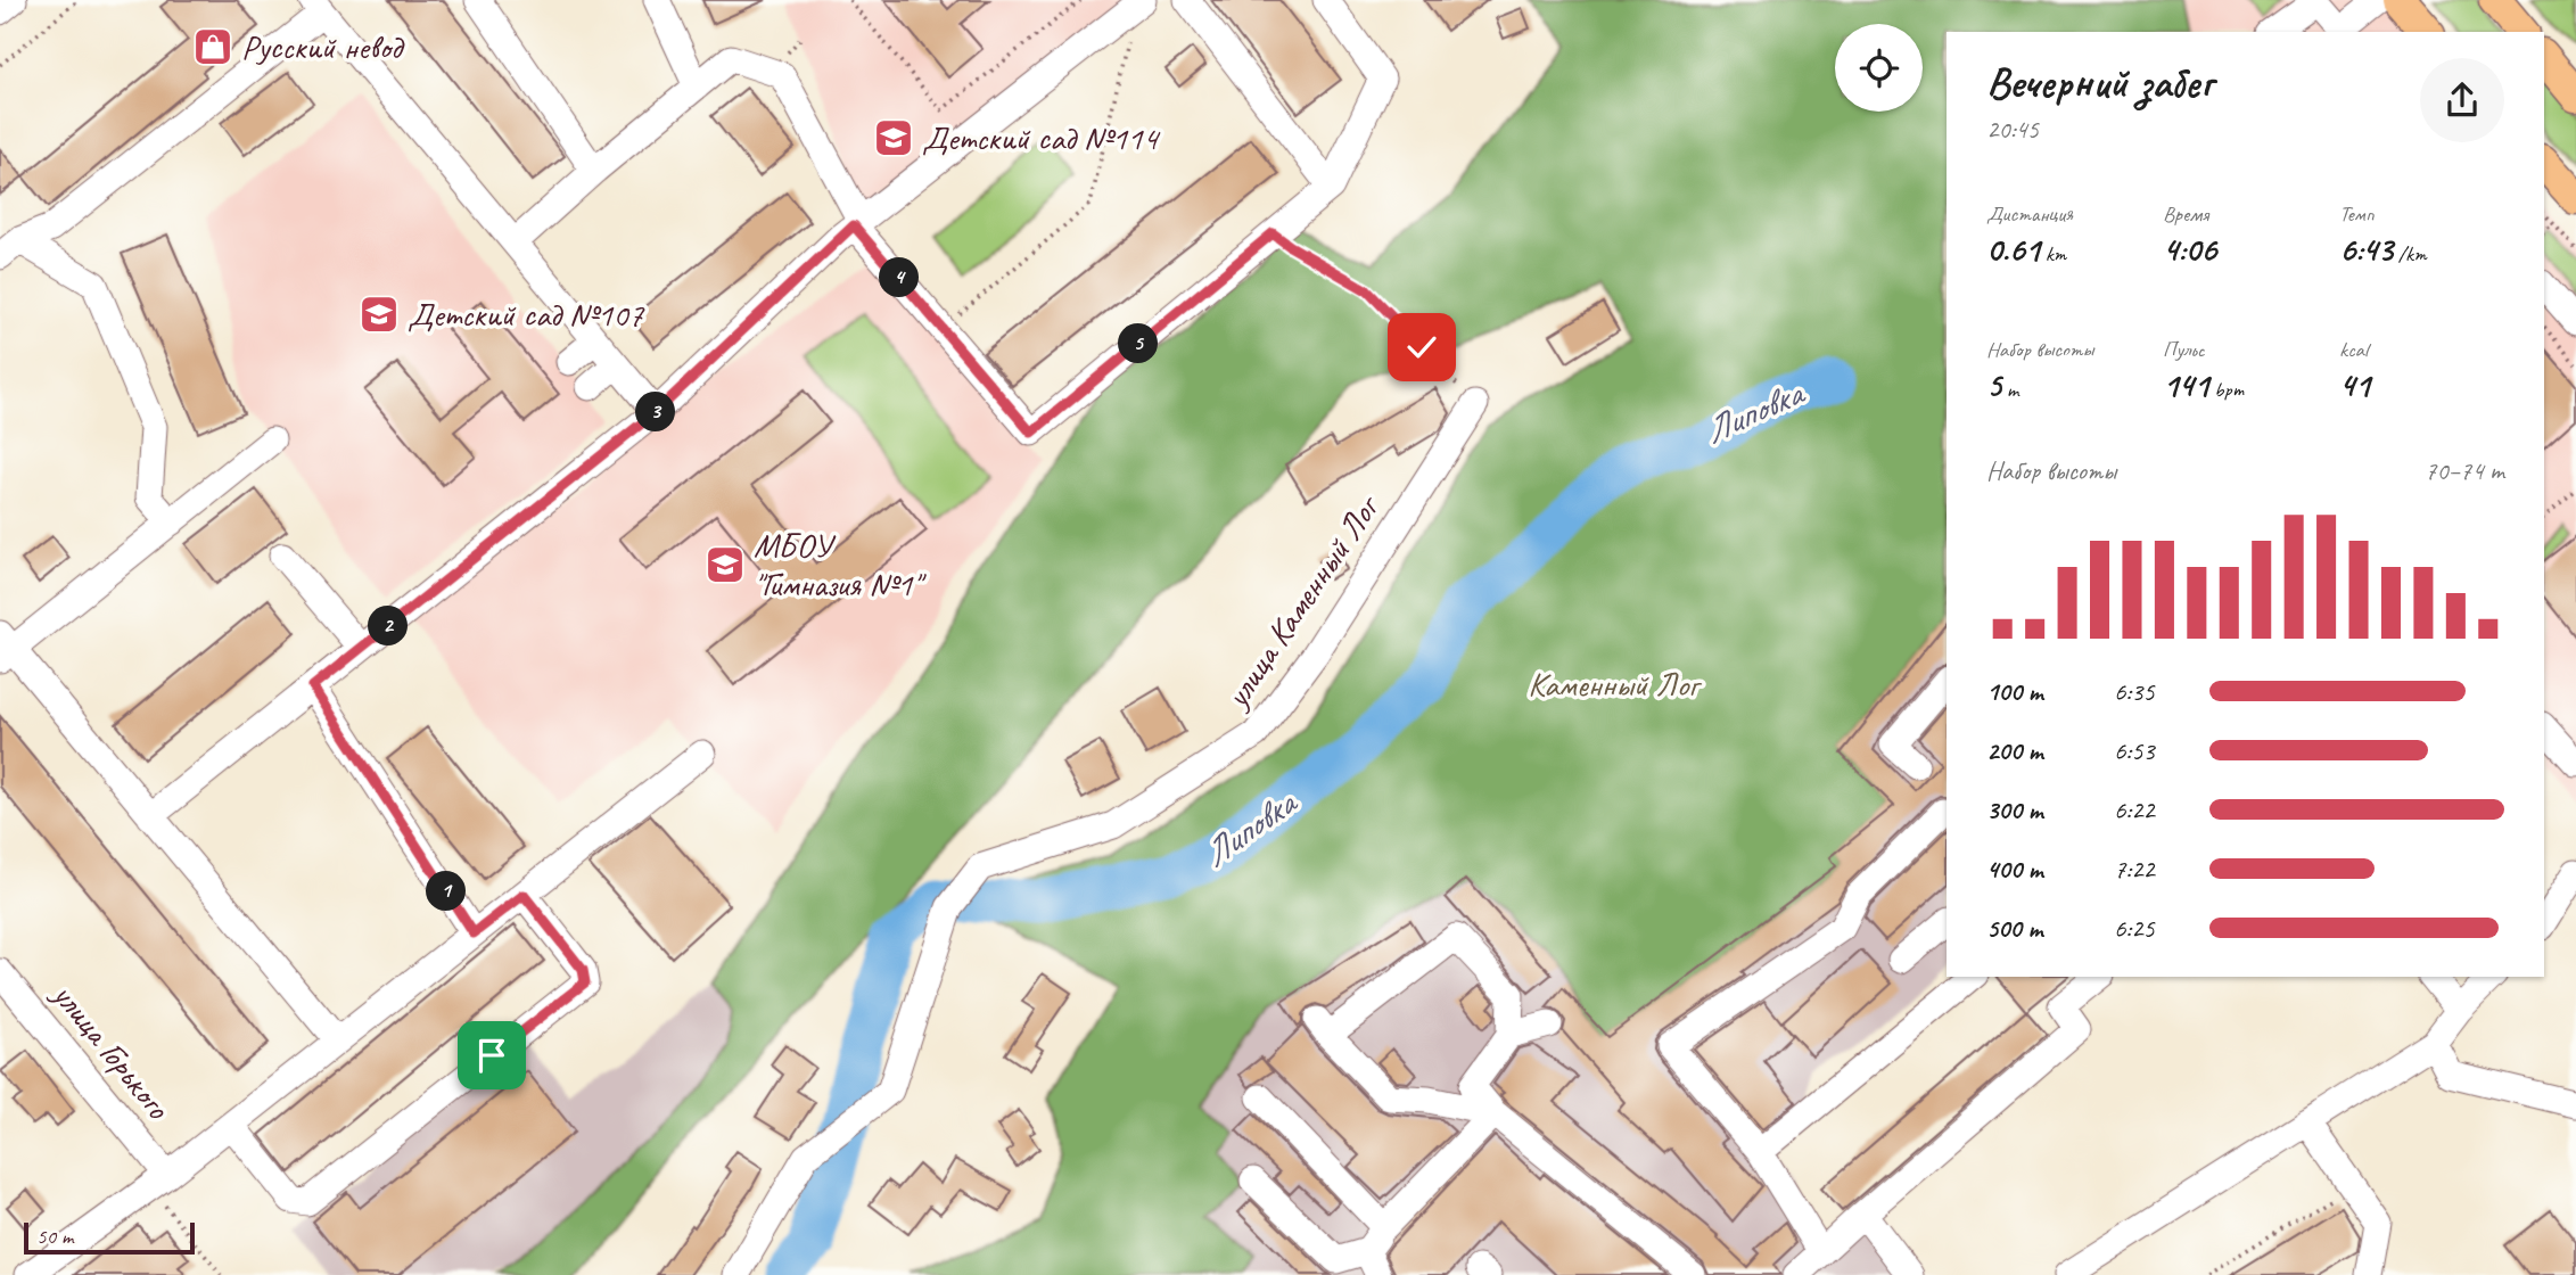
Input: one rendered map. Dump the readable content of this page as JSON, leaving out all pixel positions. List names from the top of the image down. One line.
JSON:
{"streets":{"street":["улица Каменный Лог","улица Горького"]},"water":["Липовка"],"parks":["Каменный Лог"],"places":{"shop":["Русский невод"],"school or university":["Детский сад №114","Детский сад №107","МБОУ \"Гимназия №1\""]},"scale_bar":"50 m","page":{"heading":["Вечерний забег","20:45"],"stats":[["Дистанция","0.61 km"],["Время","4:06"],["Темп","6:43 /km"],["Набор высоты","5 m"],["Пульс","141 bpm"],["kcal","41"]],"pins":["4","5","3","2","1"],"chart":["Набор высоты","70–74 m"],"list":[{"name":"100 m","note":"6:35"},{"name":"200 m","note":"6:53"},{"name":"300 m","note":"6:22"},{"name":"400 m","note":"7:22"},{"name":"500 m","note":"6:25"}],"scale":"50 m"}}
